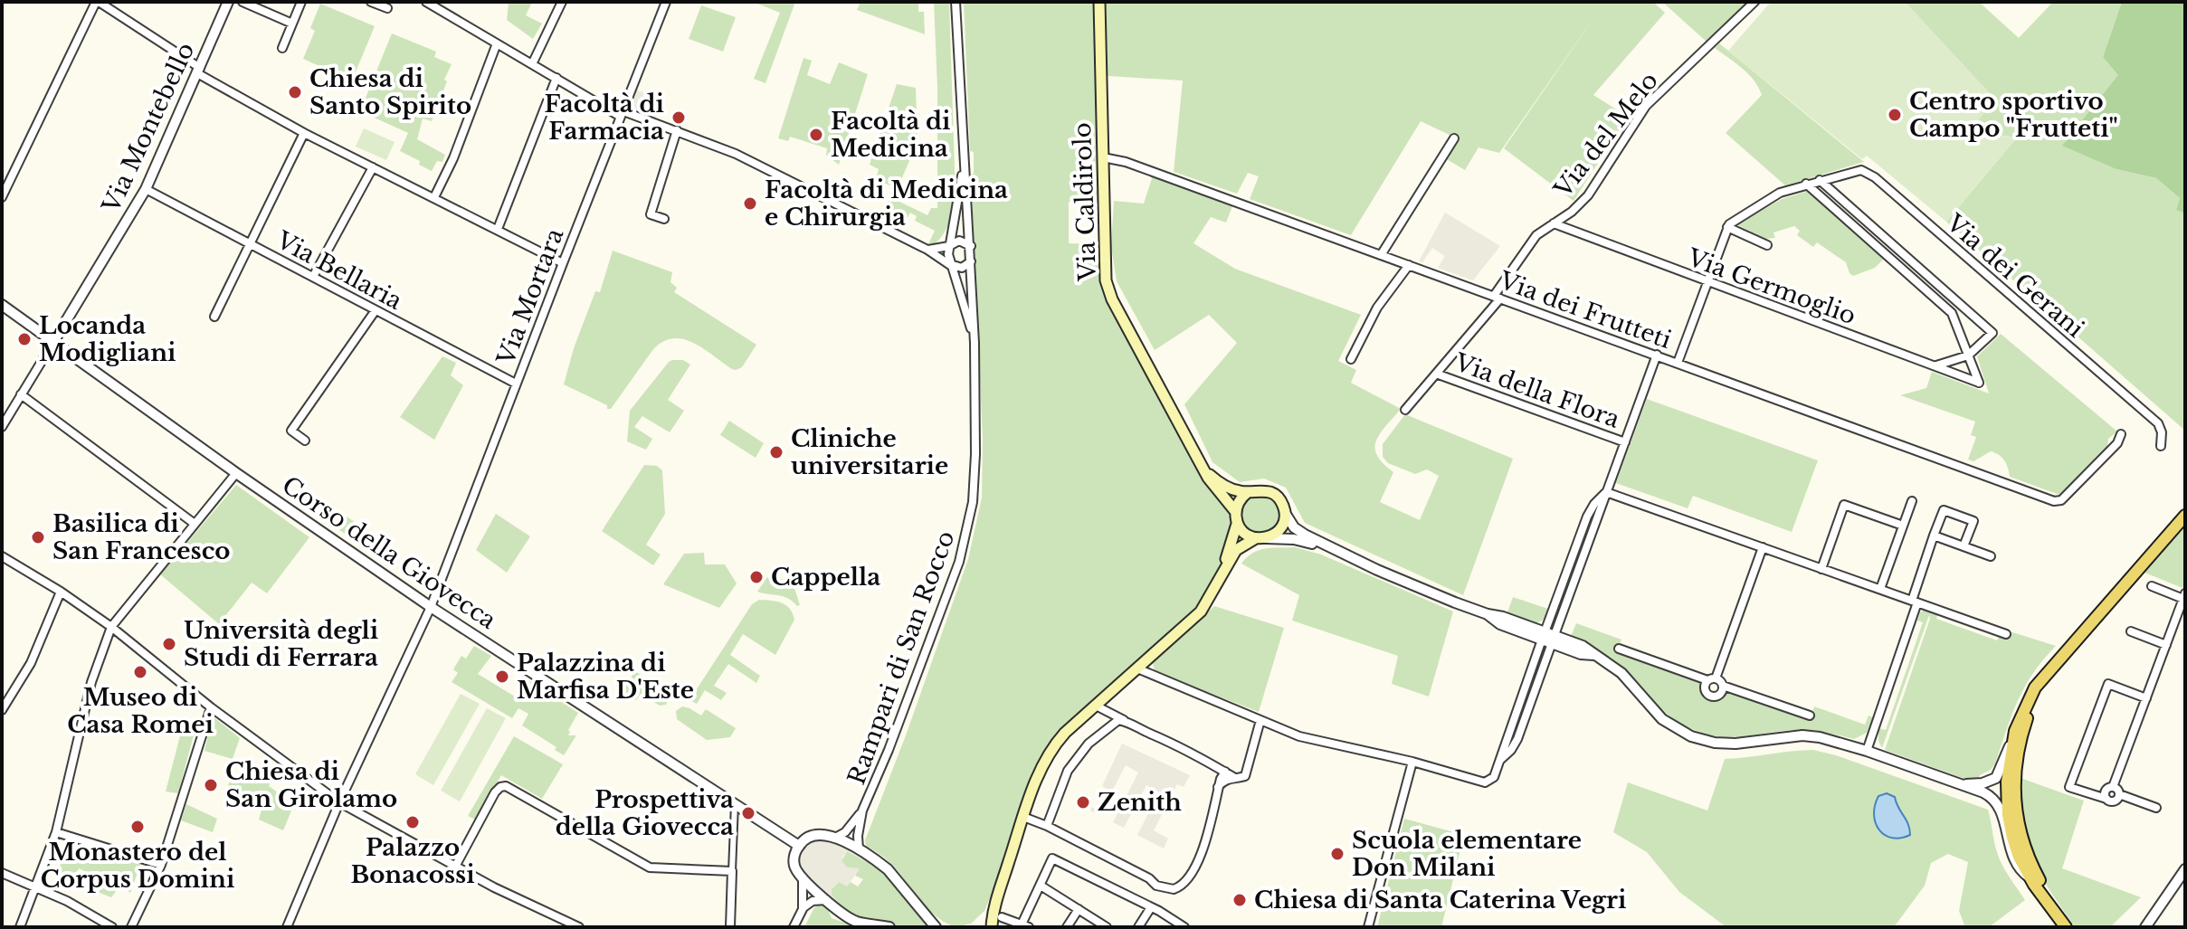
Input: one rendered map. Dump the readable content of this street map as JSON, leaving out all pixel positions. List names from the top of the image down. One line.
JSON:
{"streets":{"main road":["Via Caldirolo"],"street":["Via Montebello","Via del Melo","Via Bellaria","Via dei Gerani","Via Germoglio","Via Mortara","Via dei Frutteti","Via della Flora","Corso della Giovecca","Rampari di San Rocco"]},"crossings":[["Via Montebello","Via Bellaria"],["Via Montebello","Corso della Giovecca"],["Via del Melo","Via Germoglio"],["Via del Melo","Via dei Frutteti"],["Via del Melo","Via della Flora"],["Via Caldirolo","Via dei Frutteti"],["Via Bellaria","Via Mortara"],["Via Mortara","Corso della Giovecca"]],"places":["Chiesa di Santo Spirito","Centro sportivo Campo \"Frutteti\"","Facoltà di Farmacia","Facoltà di Medicina","Facoltà di Medicina e Chirurgia","Locanda Modigliani","Cliniche universitarie","Basilica di San Francesco","Cappella","Università degli Studi di Ferrara","Museo di Casa Romei","Palazzina di Marfisa D'Este","Chiesa di San Girolamo","Zenith","Prospettiva della Giovecca","Palazzo Bonacossi","Monastero del Corpus Domini","Scuola elementare Don Milani","Chiesa di Santa Caterina Vegri"]}
